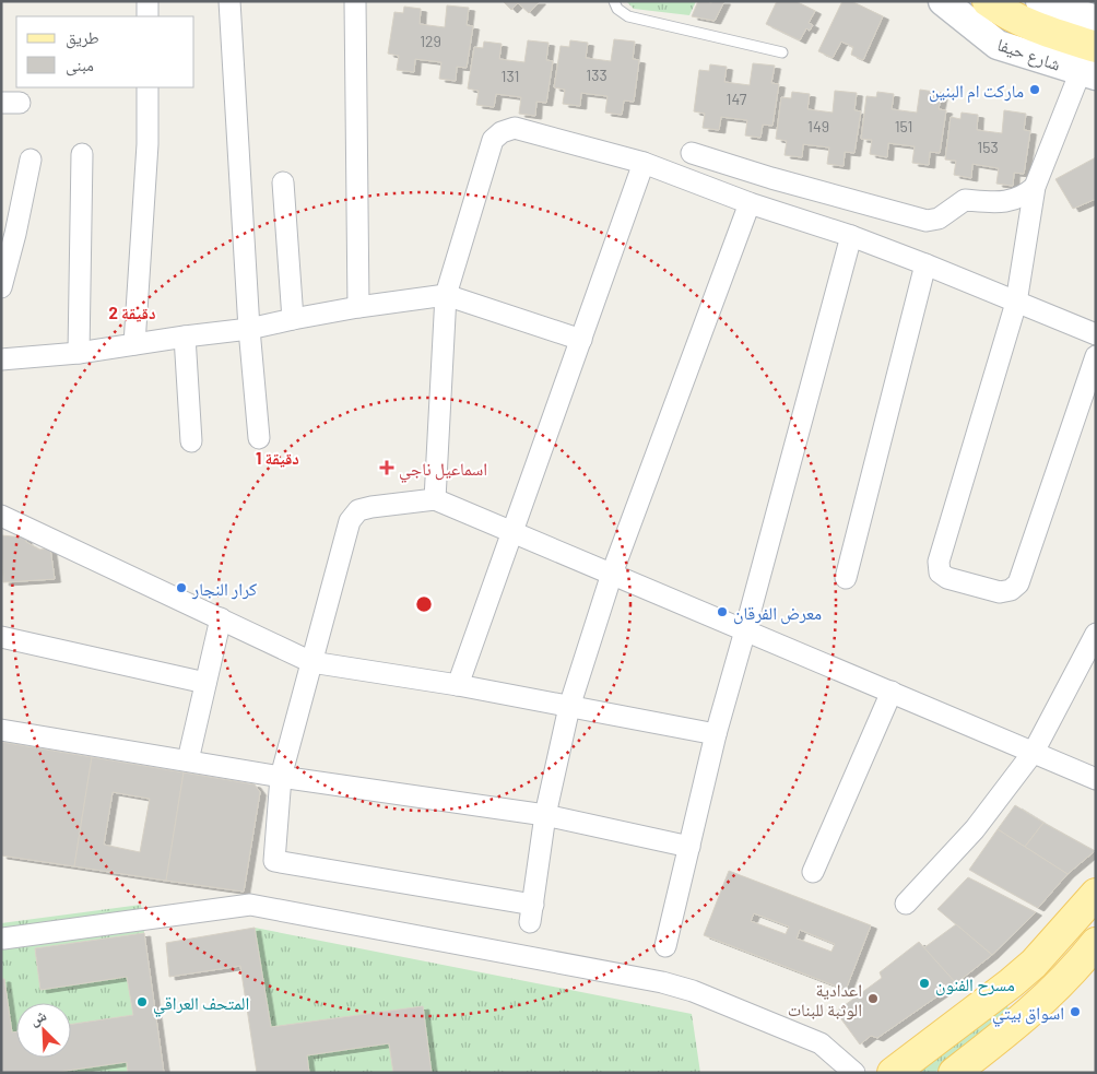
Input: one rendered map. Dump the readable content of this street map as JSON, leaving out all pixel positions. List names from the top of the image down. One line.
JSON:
{"streets":{"main road":["شارع حيفا"]},"places":{"other":["ماركت ام البنين","كرار النجار","معرض الفرقان","مسرح الفنون","اعدادية الوثبة للبنات","المتحف العراقي","اسواق بيتي"],"health":["اسماعيل ناجي"]},"house_numbers":["129","133","131","147","149","151","153"],"legend":["طريق","مبنى"],"north":"top left","rings":["2 دقيقة","1 دقيقة"]}
